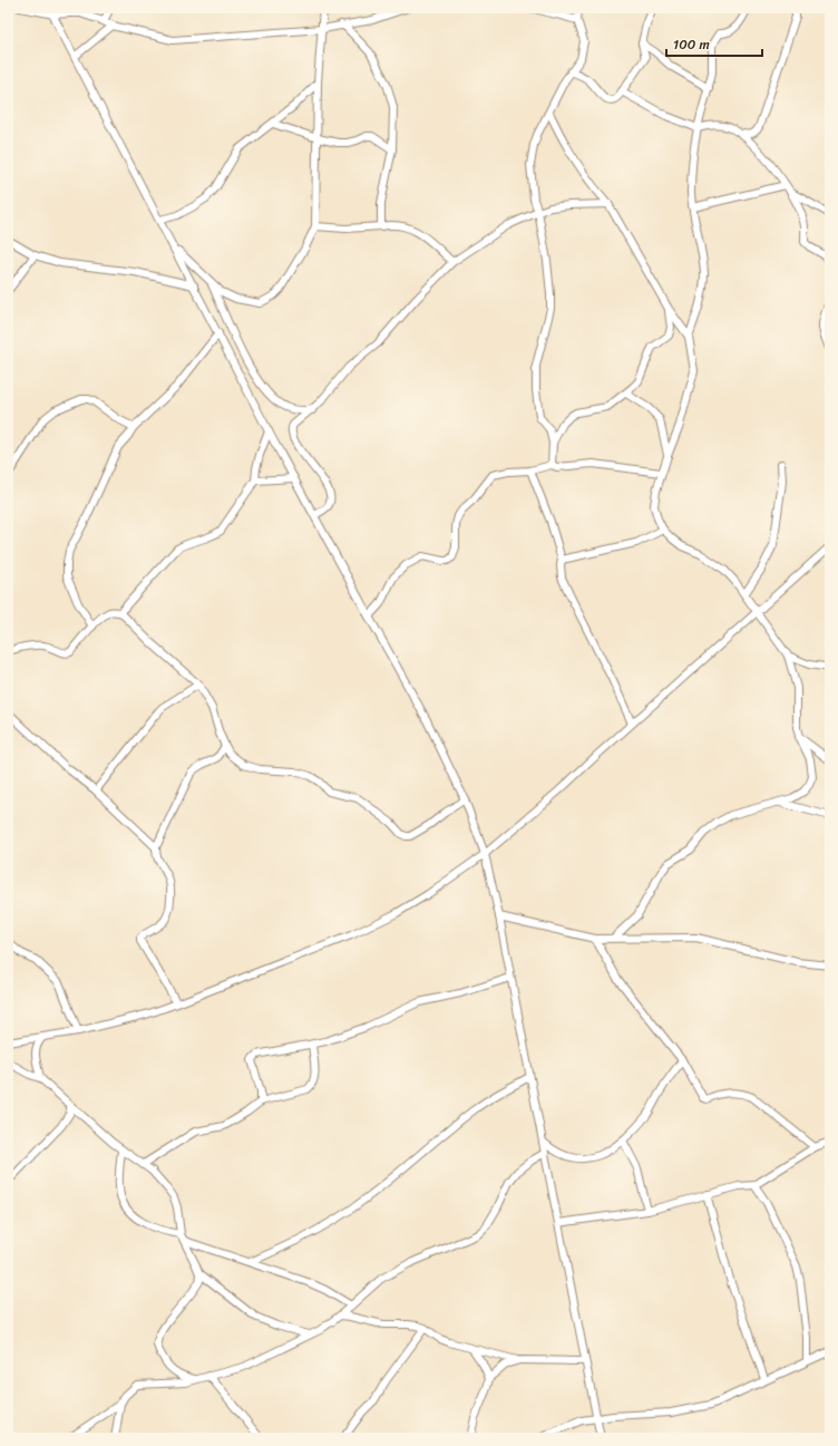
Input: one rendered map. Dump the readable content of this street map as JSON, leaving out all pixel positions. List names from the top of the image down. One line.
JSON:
{"scale_bar":"100 m"}
